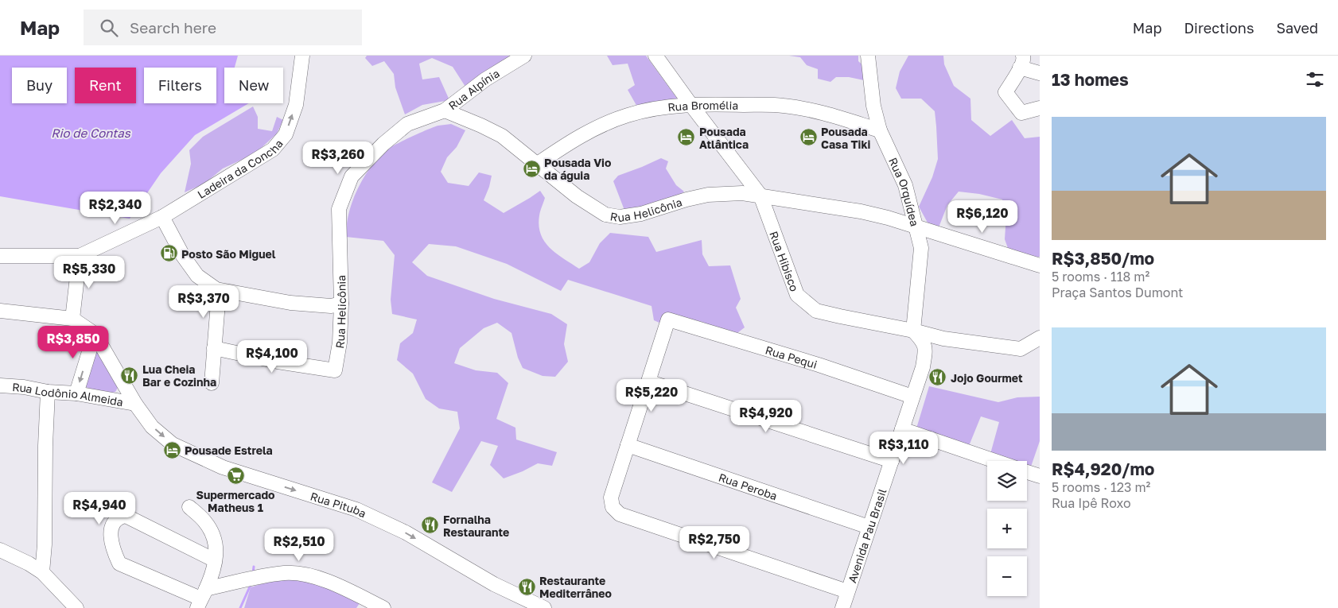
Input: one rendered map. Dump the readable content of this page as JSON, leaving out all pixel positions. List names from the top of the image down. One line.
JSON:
{"streets":{"street":["Rua Alpínia","Rua Bromélia","Ladeira da Concha","Rua Orquídea","Rua Helicônia","Rua Hibisco","Rua Pequi","Rua Lodônio Almeida","Rua Peroba","Rua Pituba","Avenida Pau Brasil"]},"crossings":[["Rua Alpínia","Rua Helicônia"],["Rua Bromélia","Rua Orquídea"],["Rua Bromélia","Rua Helicônia"],["Rua Bromélia","Rua Hibisco"],["Rua Orquídea","Rua Helicônia"],["Rua Orquídea","Rua Hibisco"],["Rua Orquídea","Avenida Pau Brasil"],["Rua Helicônia","Rua Hibisco"],["Rua Hibisco","Avenida Pau Brasil"],["Rua Pequi","Avenida Pau Brasil"],["Rua Lodônio Almeida","Rua Pituba"],["Rua Peroba","Avenida Pau Brasil"]],"one_way":["Ladeira da Concha","Rua Pituba"],"water":["Rio de Contas"],"places":{"hotel":["Pousada Atlântica","Pousada Casa Tiki","Pousada Vio da águia","Pousade Estrela"],"fuel station":["Posto São Miguel"],"restaurant":["Lua Cheia Bar e Cozinha","Jojo Gourmet","Fornalha Restaurante","Restaurante Mediterrâneo"],"supermarket":["Supermercado Matheus 1"]},"page":{"header":"Map","search":"Search here","nav":["Map","Directions","Saved"],"heading":"13 homes","chip":["Buy","Rent","Filters","New"],"list":[{"name":"R$3,850/mo","note":"5 rooms · 118 m² · Praça Santos Dumont"},{"name":"R$4,920/mo","note":"5 rooms · 123 m² · Rua Ipê Roxo"}],"price":["R$3,260","R$2,340","R$6,120","R$5,330","R$3,370","R$3,850","R$4,100","R$5,220","R$4,920","R$3,110","R$4,940","R$2,750","R$2,510"],"map_buttons":["+","−"]}}
